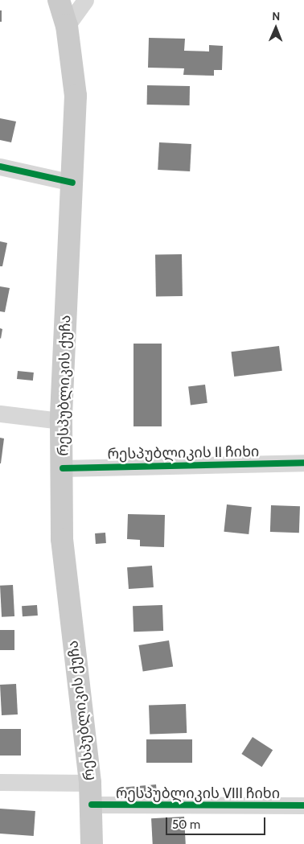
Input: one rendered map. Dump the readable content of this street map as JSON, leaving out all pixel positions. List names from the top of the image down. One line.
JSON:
{"streets":{"main road":["რესპუბლიკის ქუჩა"],"street":["რესპუბლიკის II ჩიხი","რესპუბლიკის VIII ჩიხი"]},"crossings":[["რესპუბლიკის ქუჩა","რესპუბლიკის II ჩიხი"],["რესპუბლიკის ქუჩა","რესპუბლიკის VIII ჩიხი"]],"scale_bar":"50 m","north":"top"}
